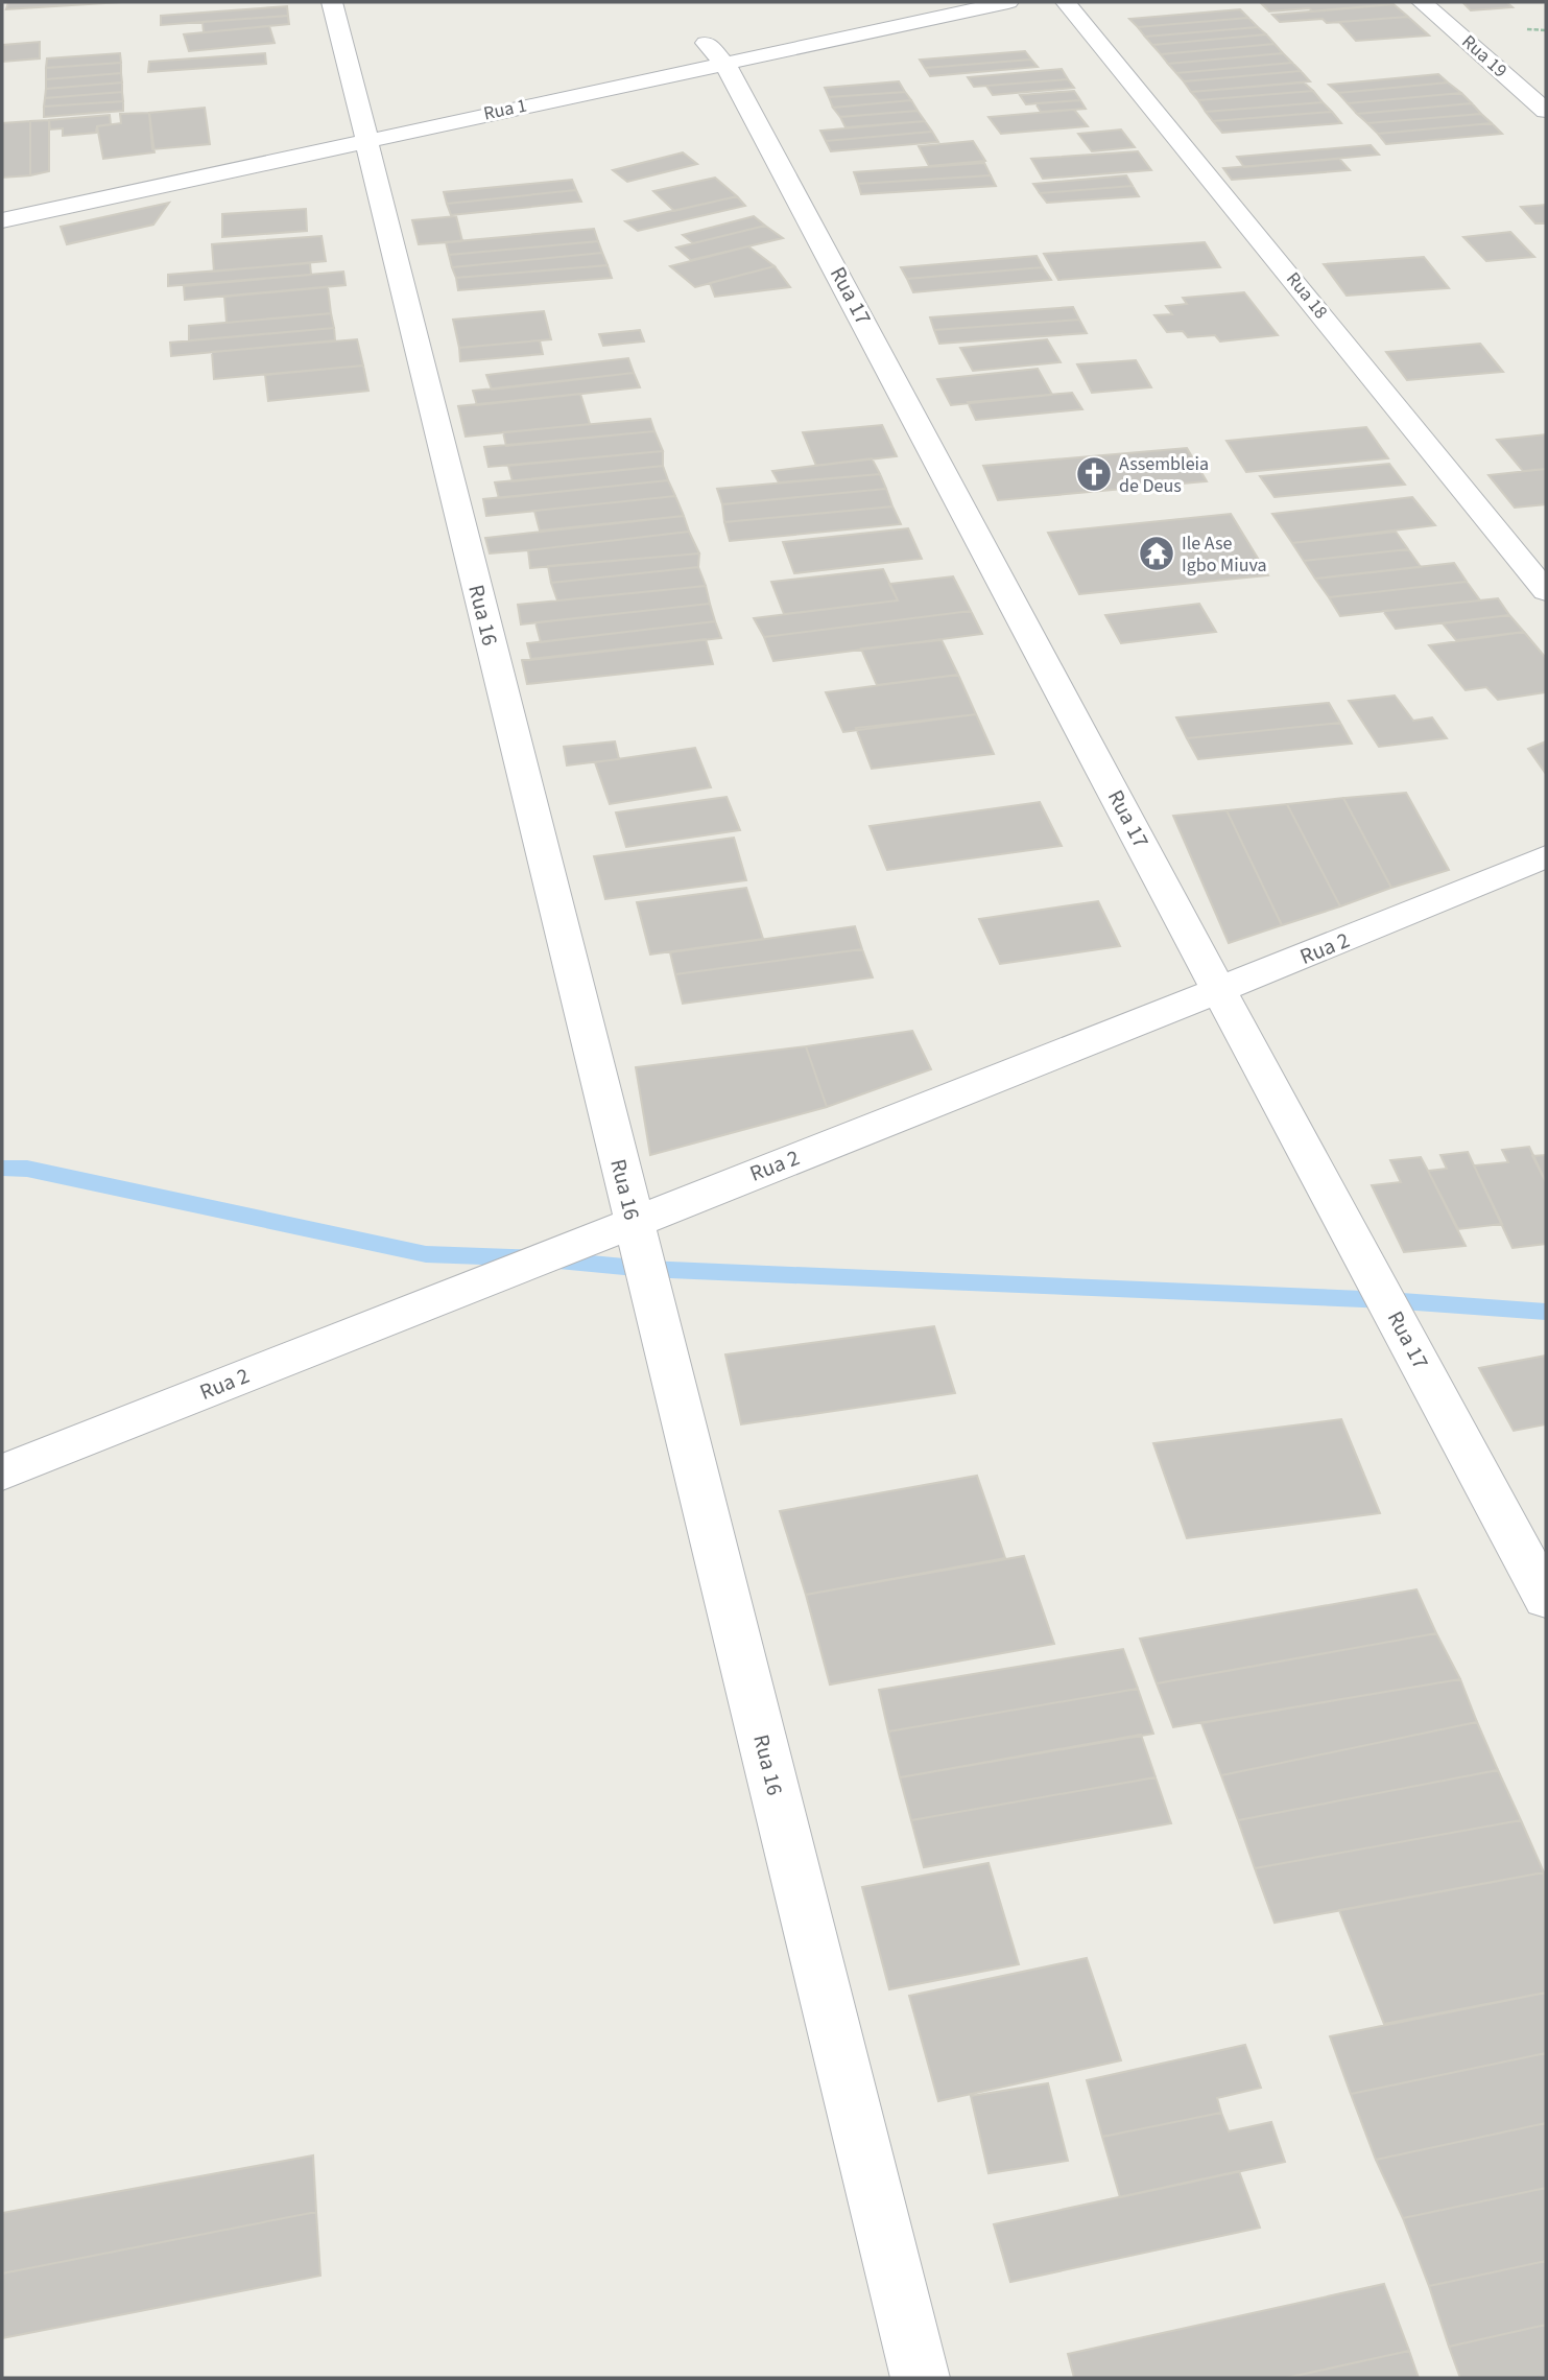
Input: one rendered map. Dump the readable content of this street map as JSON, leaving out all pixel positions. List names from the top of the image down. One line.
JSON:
{"streets":{"street":["Rua 19","Rua 1","Rua 17","Rua 18","Rua 16","Rua 2"]},"crossings":[["Rua 1","Rua 17"],["Rua 1","Rua 16"],["Rua 17","Rua 2"],["Rua 16","Rua 2"]],"places":{"church":["Assembleia de Deus"],"temple":["Ile Ase Igbo Miuva"]}}
